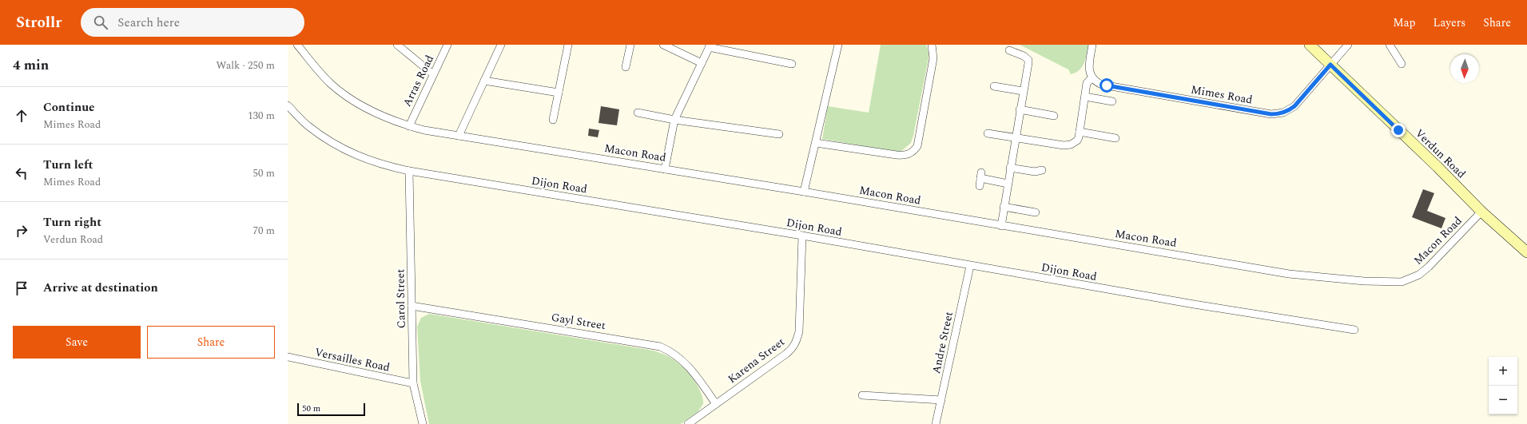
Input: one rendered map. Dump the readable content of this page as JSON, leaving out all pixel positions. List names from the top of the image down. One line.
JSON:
{"streets":{"street":["Arras Road","Mimes Road","Macon Road","Verdun Road","Dijon Road","Carol Street","Gayl Street","Andre Street","Versailles Road","Karena Street"]},"crossings":[["Arras Road","Macon Road"],["Mimes Road","Verdun Road"],["Macon Road","Verdun Road"],["Dijon Road","Carol Street"],["Dijon Road","Andre Street"],["Dijon Road","Karena Street"],["Carol Street","Gayl Street"],["Carol Street","Versailles Road"],["Gayl Street","Karena Street"]],"scale_bar":"50 m","north":"bottom","page":{"header":"Strollr","search":"Search here","nav":["Map","Layers","Share"],"heading":["4 min","Walk · 250 m"],"list":[["Continue","Mimes Road","130 m"],["Turn left","Mimes Road","50 m"],["Turn right","Verdun Road","70 m"],"Arrive at destination"],"buttons":["Save","Share"],"map_buttons":["+","−"],"scale":"50 m"}}
